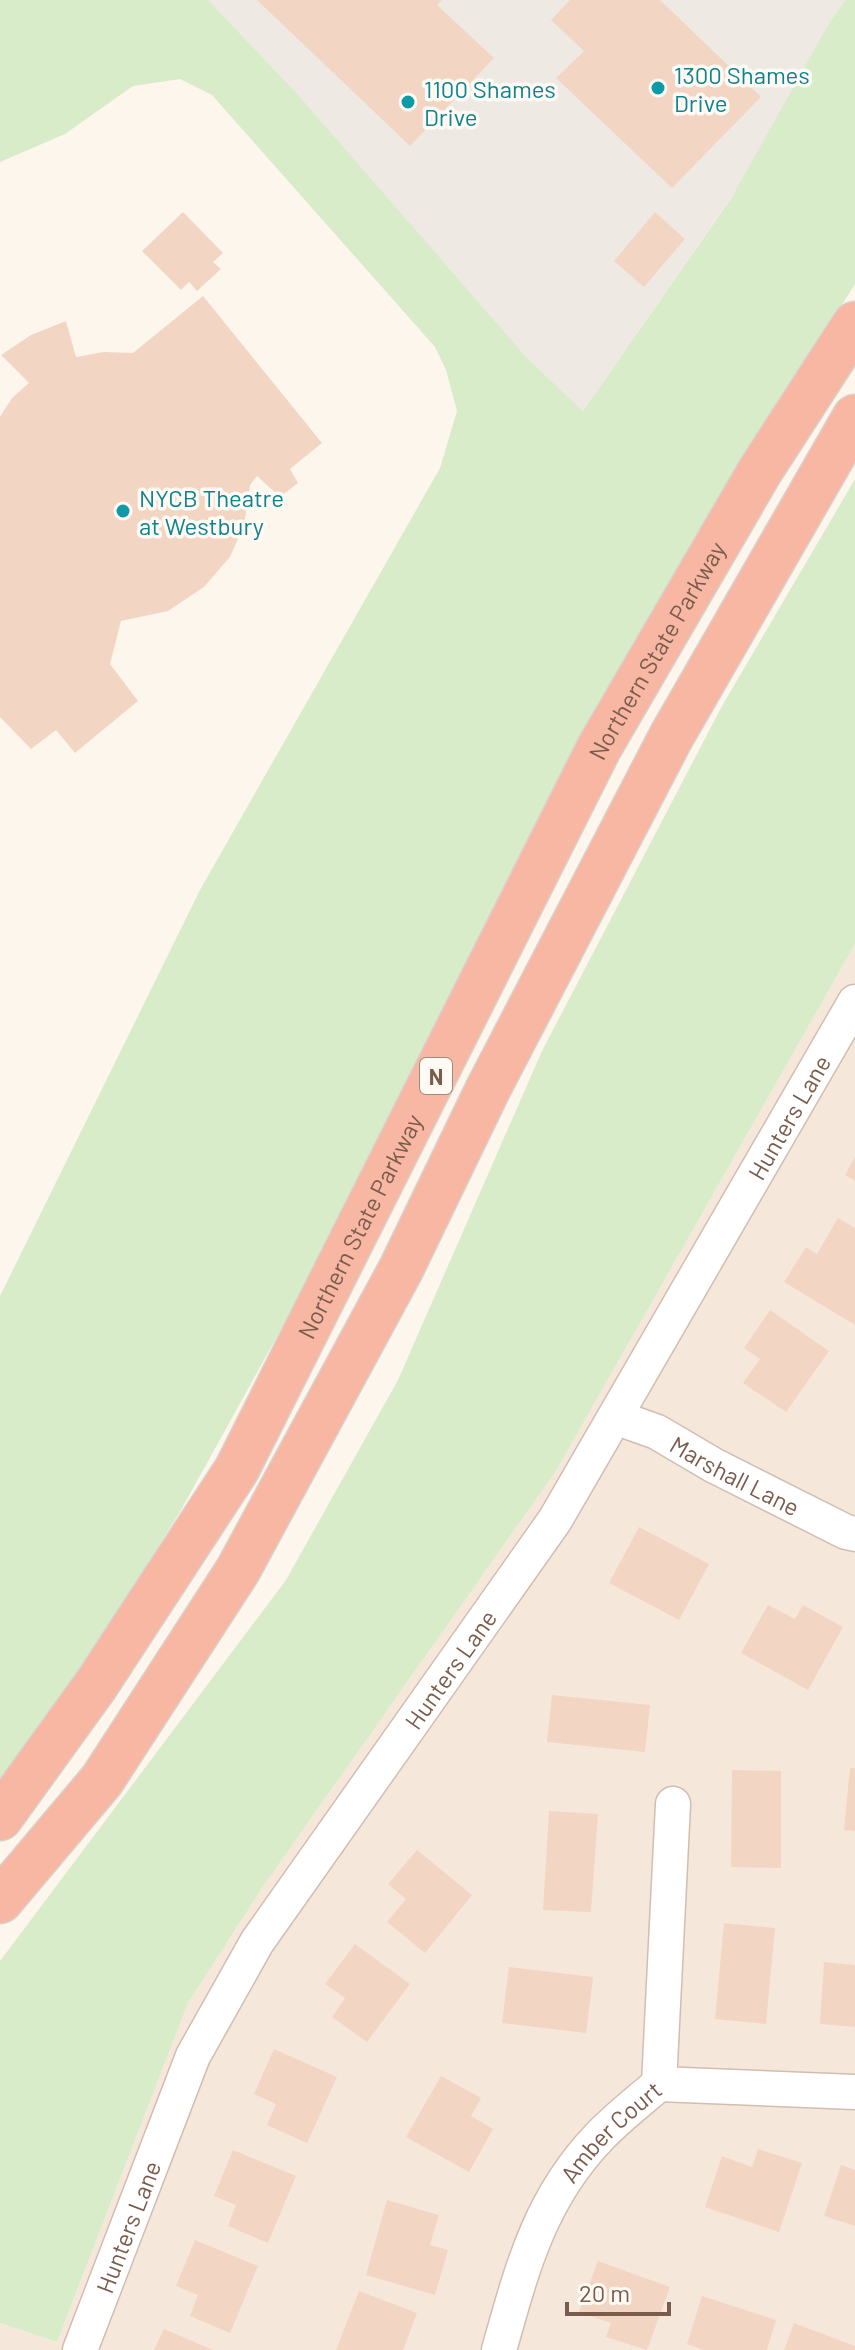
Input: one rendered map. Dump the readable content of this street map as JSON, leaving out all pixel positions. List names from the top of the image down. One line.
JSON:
{"streets":{"highway":["Northern State Parkway","N"],"street":["Hunters Lane","Marshall Lane","Amber Court"]},"crossings":[["Hunters Lane","Marshall Lane"]],"places":["1300 Shames Drive","1100 Shames Drive","NYCB Theatre at Westbury"],"scale_bar":"20 m"}
